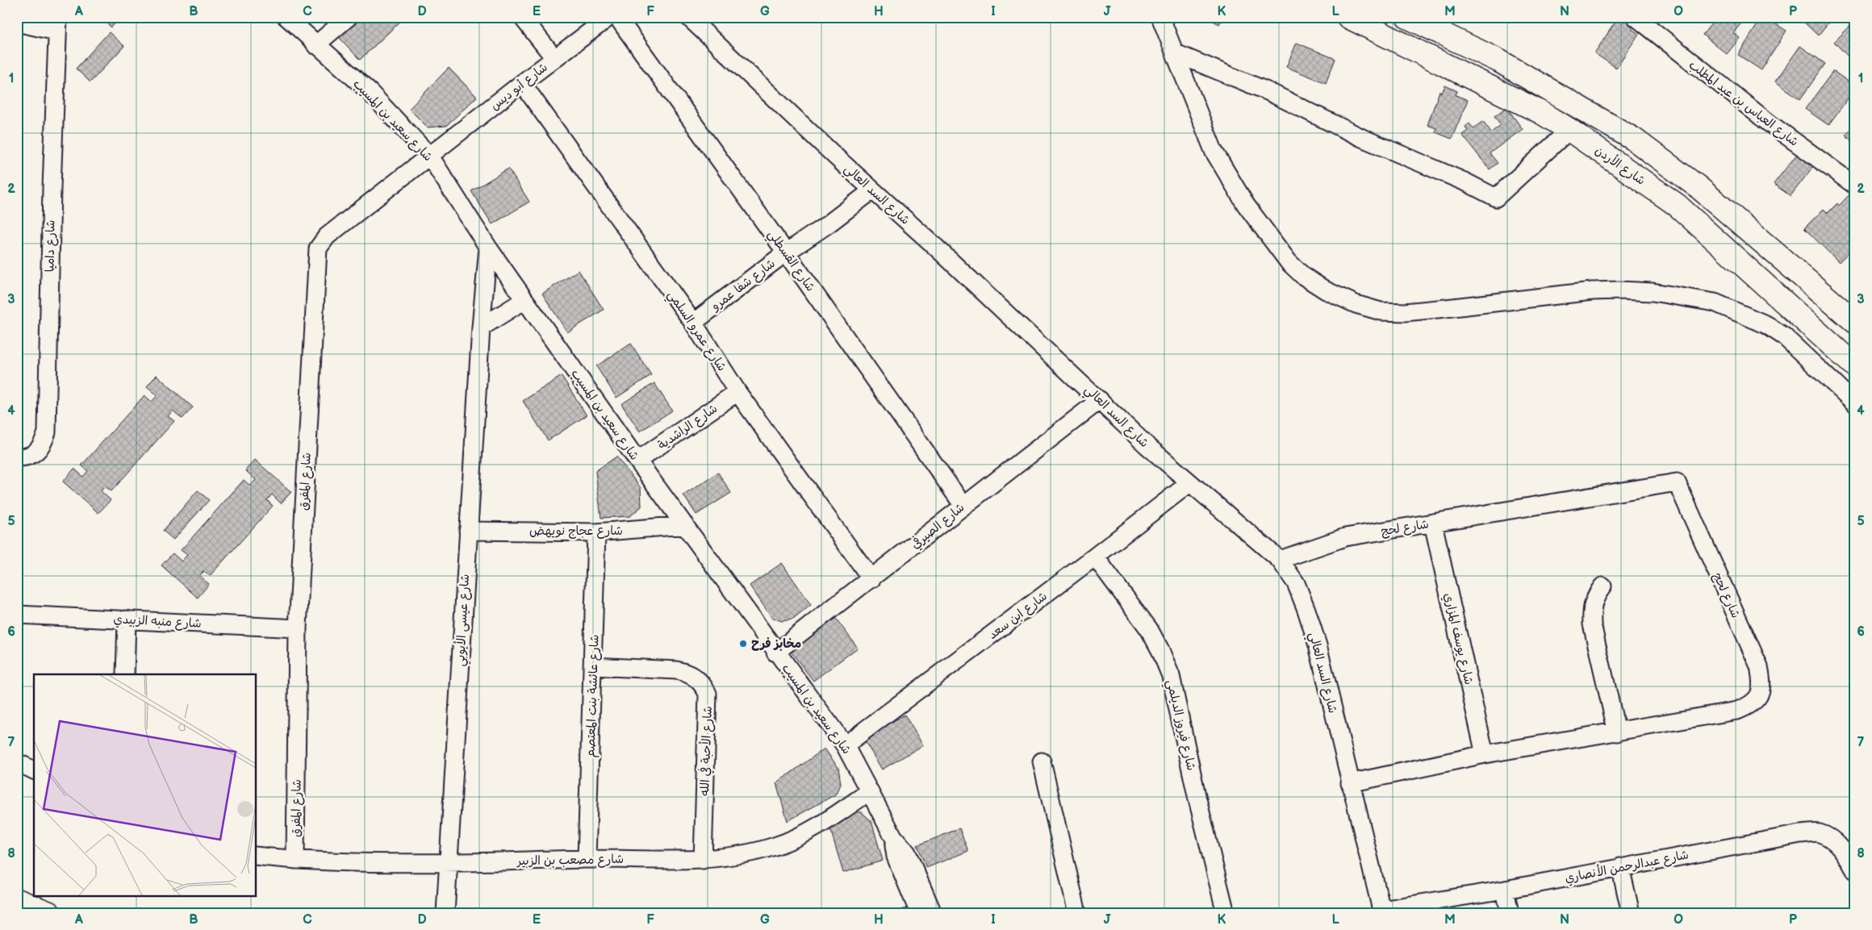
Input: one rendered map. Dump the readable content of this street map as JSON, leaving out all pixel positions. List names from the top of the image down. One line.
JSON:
{"streets":{"highway":["شارع الأردن"],"street":["شارع أبو ديس","شارع العباس بن عبد المطلب","شارع سعيد بن المسيب","شارع السد العالي","شارع داميا","شارع القسطلي","شارع شفا عمرو","شارع عمرو السلمي","شارع الراشدية","شارع المفرق","شارع الصيرفي","شارع لحج","شارع عجاج نويهض","شارع ابن سعد","شارع عيسى الأيوبي","شارع منبه الزبيدي","شارع يوسف المزاري","شارع عائشة بنت المعتصم","شارع فيروز الديلمي","شارع الأحبة في الله","شارع مصعب بن الزبير","شارع عبدالرحمن الأنصاري"]},"crossings":[["شارع أبو ديس","شارع سعيد بن المسيب"],["شارع أبو ديس","شارع عمرو السلمي"],["شارع أبو ديس","شارع المفرق"],["شارع سعيد بن المسيب","شارع الراشدية"],["شارع سعيد بن المسيب","شارع المفرق"],["شارع سعيد بن المسيب","شارع الصيرفي"],["شارع سعيد بن المسيب","شارع عجاج نويهض"],["شارع سعيد بن المسيب","شارع ابن سعد"],["شارع سعيد بن المسيب","شارع عيسى الأيوبي"],["شارع سعيد بن المسيب","شارع مصعب بن الزبير"],["شارع السد العالي","شارع شفا عمرو"],["شارع السد العالي","شارع الصيرفي"],["شارع السد العالي","شارع لحج"],["شارع السد العالي","شارع ابن سعد"],["شارع السد العالي","شارع عبدالرحمن الأنصاري"],["شارع القسطلي","شارع شفا عمرو"],["شارع القسطلي","شارع الصيرفي"],["شارع شفا عمرو","شارع عمرو السلمي"],["شارع عمرو السلمي","شارع الراشدية"],["شارع عمرو السلمي","شارع الصيرفي"],["شارع المفرق","شارع منبه الزبيدي"],["شارع المفرق","شارع مصعب بن الزبير"],["شارع لحج","شارع يوسف المزاري"],["شارع عجاج نويهض","شارع عيسى الأيوبي"],["شارع عجاج نويهض","شارع عائشة بنت المعتصم"],["شارع ابن سعد","شارع فيروز الديلمي"],["شارع عيسى الأيوبي","شارع مصعب بن الزبير"],["شارع عائشة بنت المعتصم","شارع الأحبة في الله"],["شارع عائشة بنت المعتصم","شارع مصعب بن الزبير"],["شارع الأحبة في الله","شارع مصعب بن الزبير"]],"places":["مخابز فرح"],"grid":{"columns":["A","B","C","D","E","F","G","H","I","J","K","L","M","N","O","P"],"rows":["1","2","3","4","5","6","7","8"]}}
